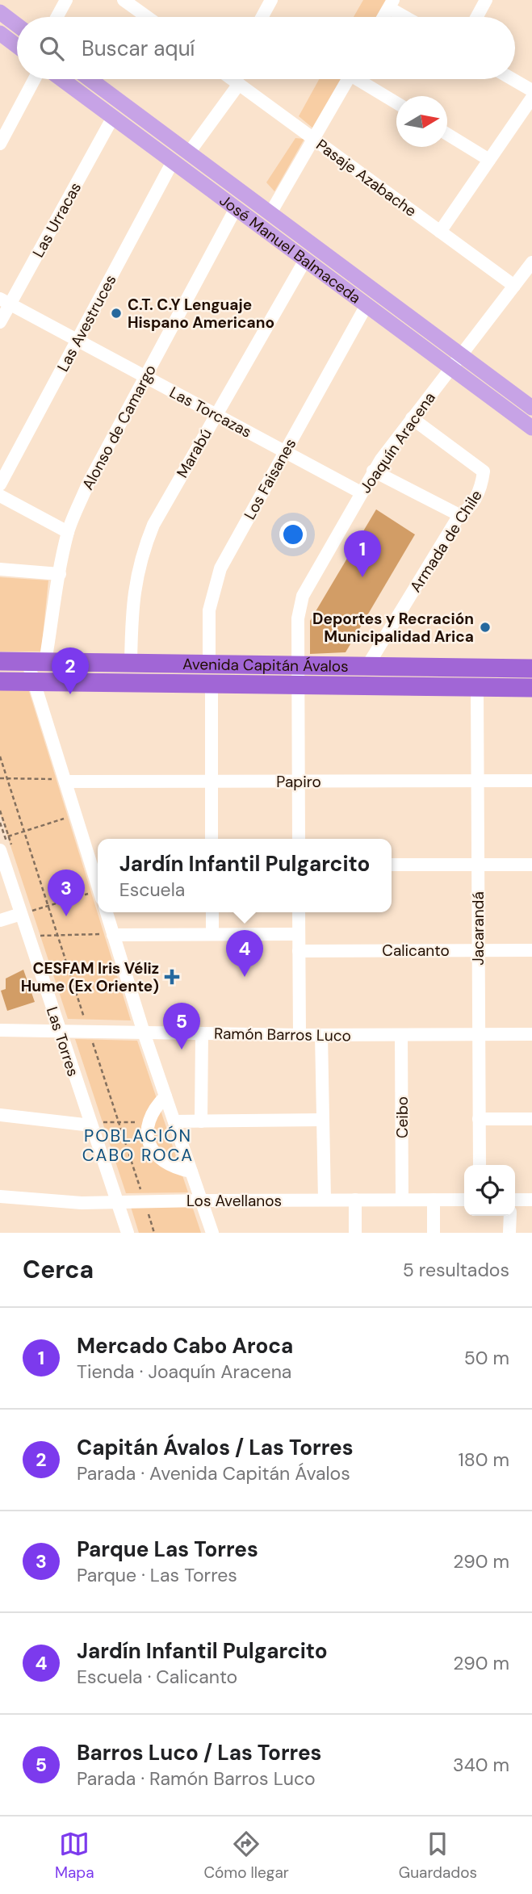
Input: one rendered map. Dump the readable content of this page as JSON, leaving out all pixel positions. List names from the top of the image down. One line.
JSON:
{"streets":{"highway":["Avenida Capitán Ávalos"],"main road":["José Manuel Balmaceda"],"street":["Pasaje Azabache","Las Urracas","Las Avestruces","Las Torcazas","Alonso de Camargo","Joaquín Aracena","Marabú","Los Faisanes","Armada de Chile","Papiro","Jacarandá","Calicanto","Ramón Barros Luco","Las Torres","Ceibo","Los Avellanos"]},"crossings":[["Pasaje Azabache","Joaquín Aracena"],["Las Urracas","José Manuel Balmaceda"],["Las Urracas","Las Torcazas"],["José Manuel Balmaceda","Las Avestruces"],["José Manuel Balmaceda","Alonso de Camargo"],["José Manuel Balmaceda","Joaquín Aracena"],["José Manuel Balmaceda","Marabú"],["José Manuel Balmaceda","Los Faisanes"],["Las Avestruces","Las Torcazas"],["Las Torcazas","Alonso de Camargo"],["Las Torcazas","Joaquín Aracena"],["Las Torcazas","Marabú"],["Las Torcazas","Los Faisanes"],["Alonso de Camargo","Avenida Capitán Ávalos"],["Joaquín Aracena","Armada de Chile"],["Joaquín Aracena","Avenida Capitán Ávalos"],["Joaquín Aracena","Papiro"],["Marabú","Avenida Capitán Ávalos"],["Los Faisanes","Avenida Capitán Ávalos"],["Armada de Chile","Avenida Capitán Ávalos"],["Avenida Capitán Ávalos","Jacarandá"],["Papiro","Jacarandá"],["Jacarandá","Calicanto"],["Jacarandá","Ramón Barros Luco"],["Ramón Barros Luco","Las Torres"],["Ramón Barros Luco","Ceibo"],["Las Torres","Los Avellanos"],["Ceibo","Los Avellanos"]],"districts":["POBLACIÓN CABO ROCA"],"places":{"other":["C.T. C.Y Lenguaje Hispano Americano","Deportes y Recración Municipalidad Arica"],"health":["CESFAM Iris Véliz Hume (Ex Oriente)"]},"north":"right","page":{"search":"Buscar aquí","pins":["1","2","3","4","5"],"popup":["Jardín Infantil Pulgarcito","Escuela"],"heading":["Cerca","5 resultados"],"list":[{"mark":"1","name":"Mercado Cabo Aroca","note":"Tienda · Joaquín Aracena","value":"50 m"},{"mark":"2","name":"Capitán Ávalos / Las Torres","note":"Parada · Avenida Capitán Ávalos","value":"180 m"},{"mark":"3","name":"Parque Las Torres","note":"Parque · Las Torres","value":"290 m"},{"mark":"4","name":"Jardín Infantil Pulgarcito","note":"Escuela · Calicanto","value":"290 m"},{"mark":"5","name":"Barros Luco / Las Torres","note":"Parada · Ramón Barros Luco","value":"340 m"}],"nav":["Mapa","Cómo llegar","Guardados"]}}
